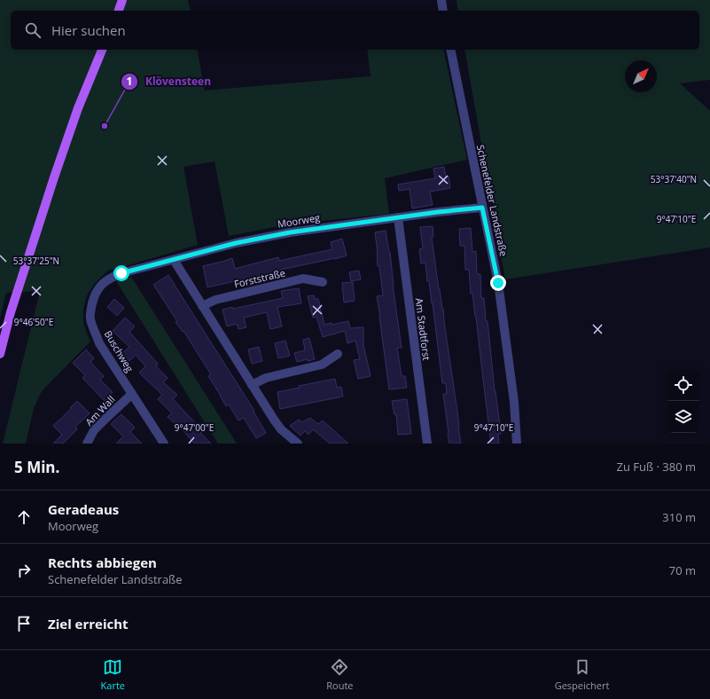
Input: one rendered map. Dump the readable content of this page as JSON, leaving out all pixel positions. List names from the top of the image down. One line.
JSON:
{"streets":{"street":["Schenefelder Landstraße","Moorweg","Forststraße","Am Stadtforst","Buschweg","Am Wall"]},"crossings":[["Schenefelder Landstraße","Moorweg"],["Moorweg","Am Stadtforst"],["Moorweg","Buschweg"],["Buschweg","Am Wall"]],"places":["Klövensteen"],"north":"top right","page":{"search":"Hier suchen","heading":["5 Min.","Zu Fuß · 380 m"],"list":[["Geradeaus","Moorweg","310 m"],["Rechts abbiegen","Schenefelder Landstraße","70 m"],"Ziel erreicht"],"nav":["Karte","Route","Gespeichert"]},"coordinates":["53°37'40\"N","9°47'10\"E","53°37'25\"N","9°46'50\"E","9°47'00\"E"]}
